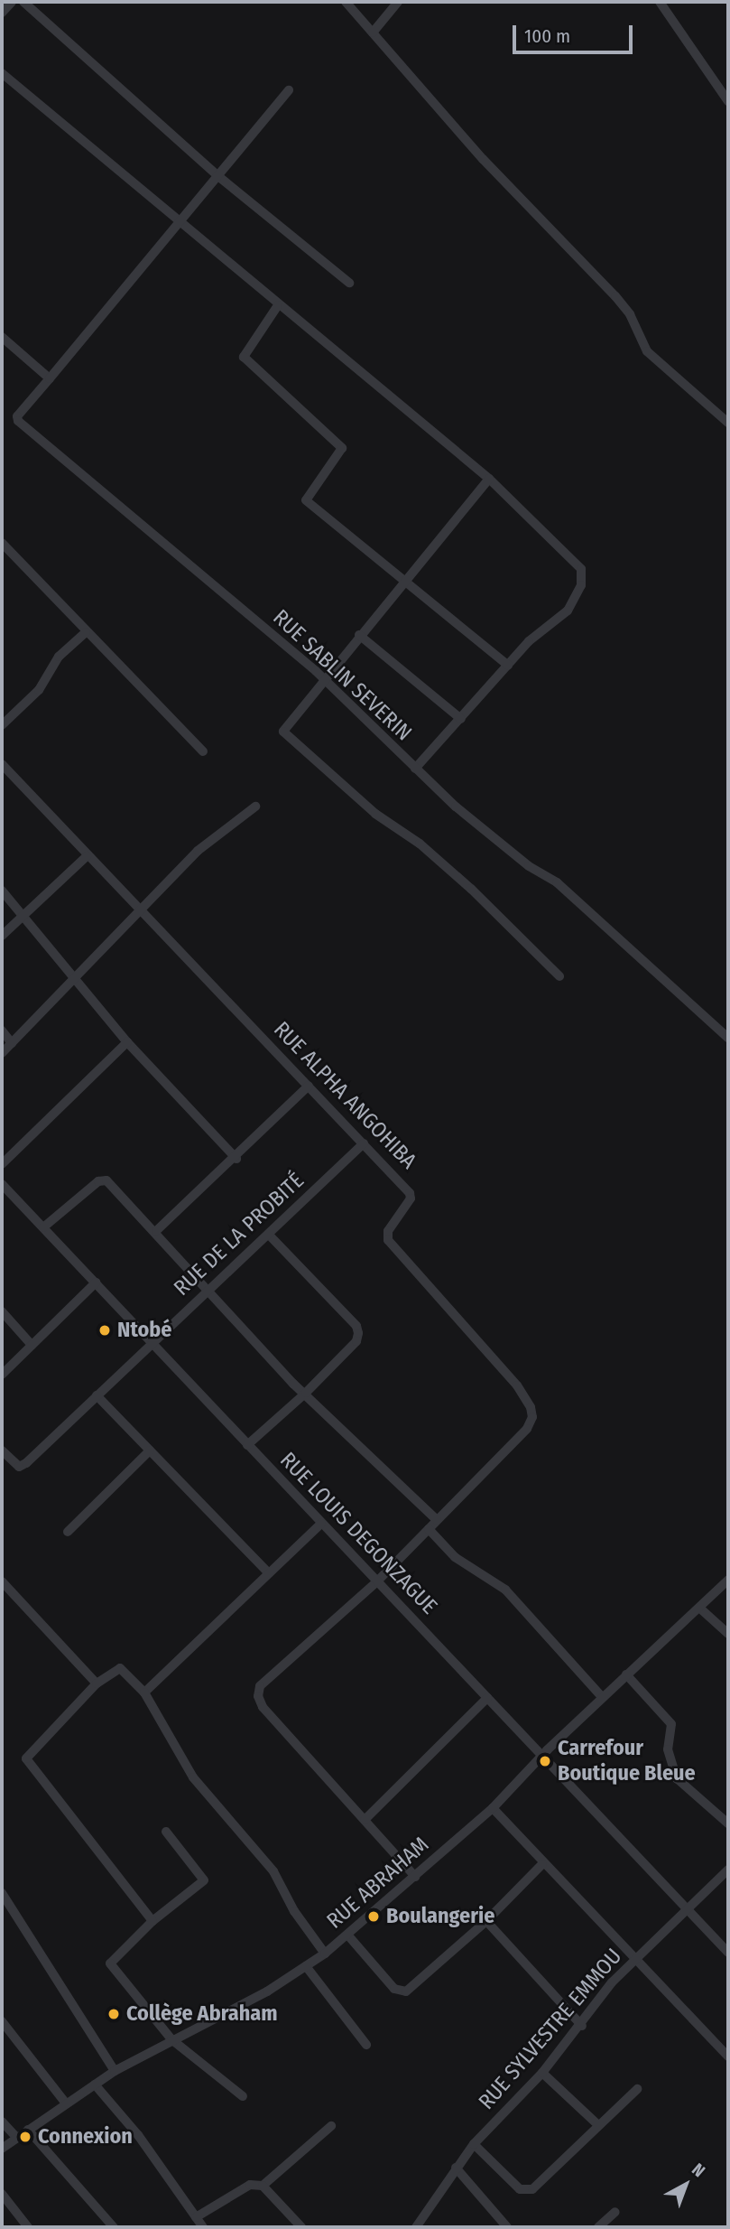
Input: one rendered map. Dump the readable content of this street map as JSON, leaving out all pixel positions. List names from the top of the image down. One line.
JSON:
{"streets":{"street":["RUE SABLIN SEVERIN","RUE ALPHA ANGOHIBA","RUE DE LA PROBITÉ","RUE LOUIS DEGONZAGUE","RUE ABRAHAM","RUE SYLVESTRE EMMOU"]},"crossings":[["RUE ALPHA ANGOHIBA","RUE DE LA PROBITÉ"],["RUE ALPHA ANGOHIBA","RUE LOUIS DEGONZAGUE"],["RUE DE LA PROBITÉ","RUE LOUIS DEGONZAGUE"],["RUE LOUIS DEGONZAGUE","RUE ABRAHAM"],["RUE LOUIS DEGONZAGUE","RUE SYLVESTRE EMMOU"]],"places":["Ntobé","Carrefour Boutique Bleue","Boulangerie","Collège Abraham","Connexion"],"scale_bar":"100 m","north":"top right"}
